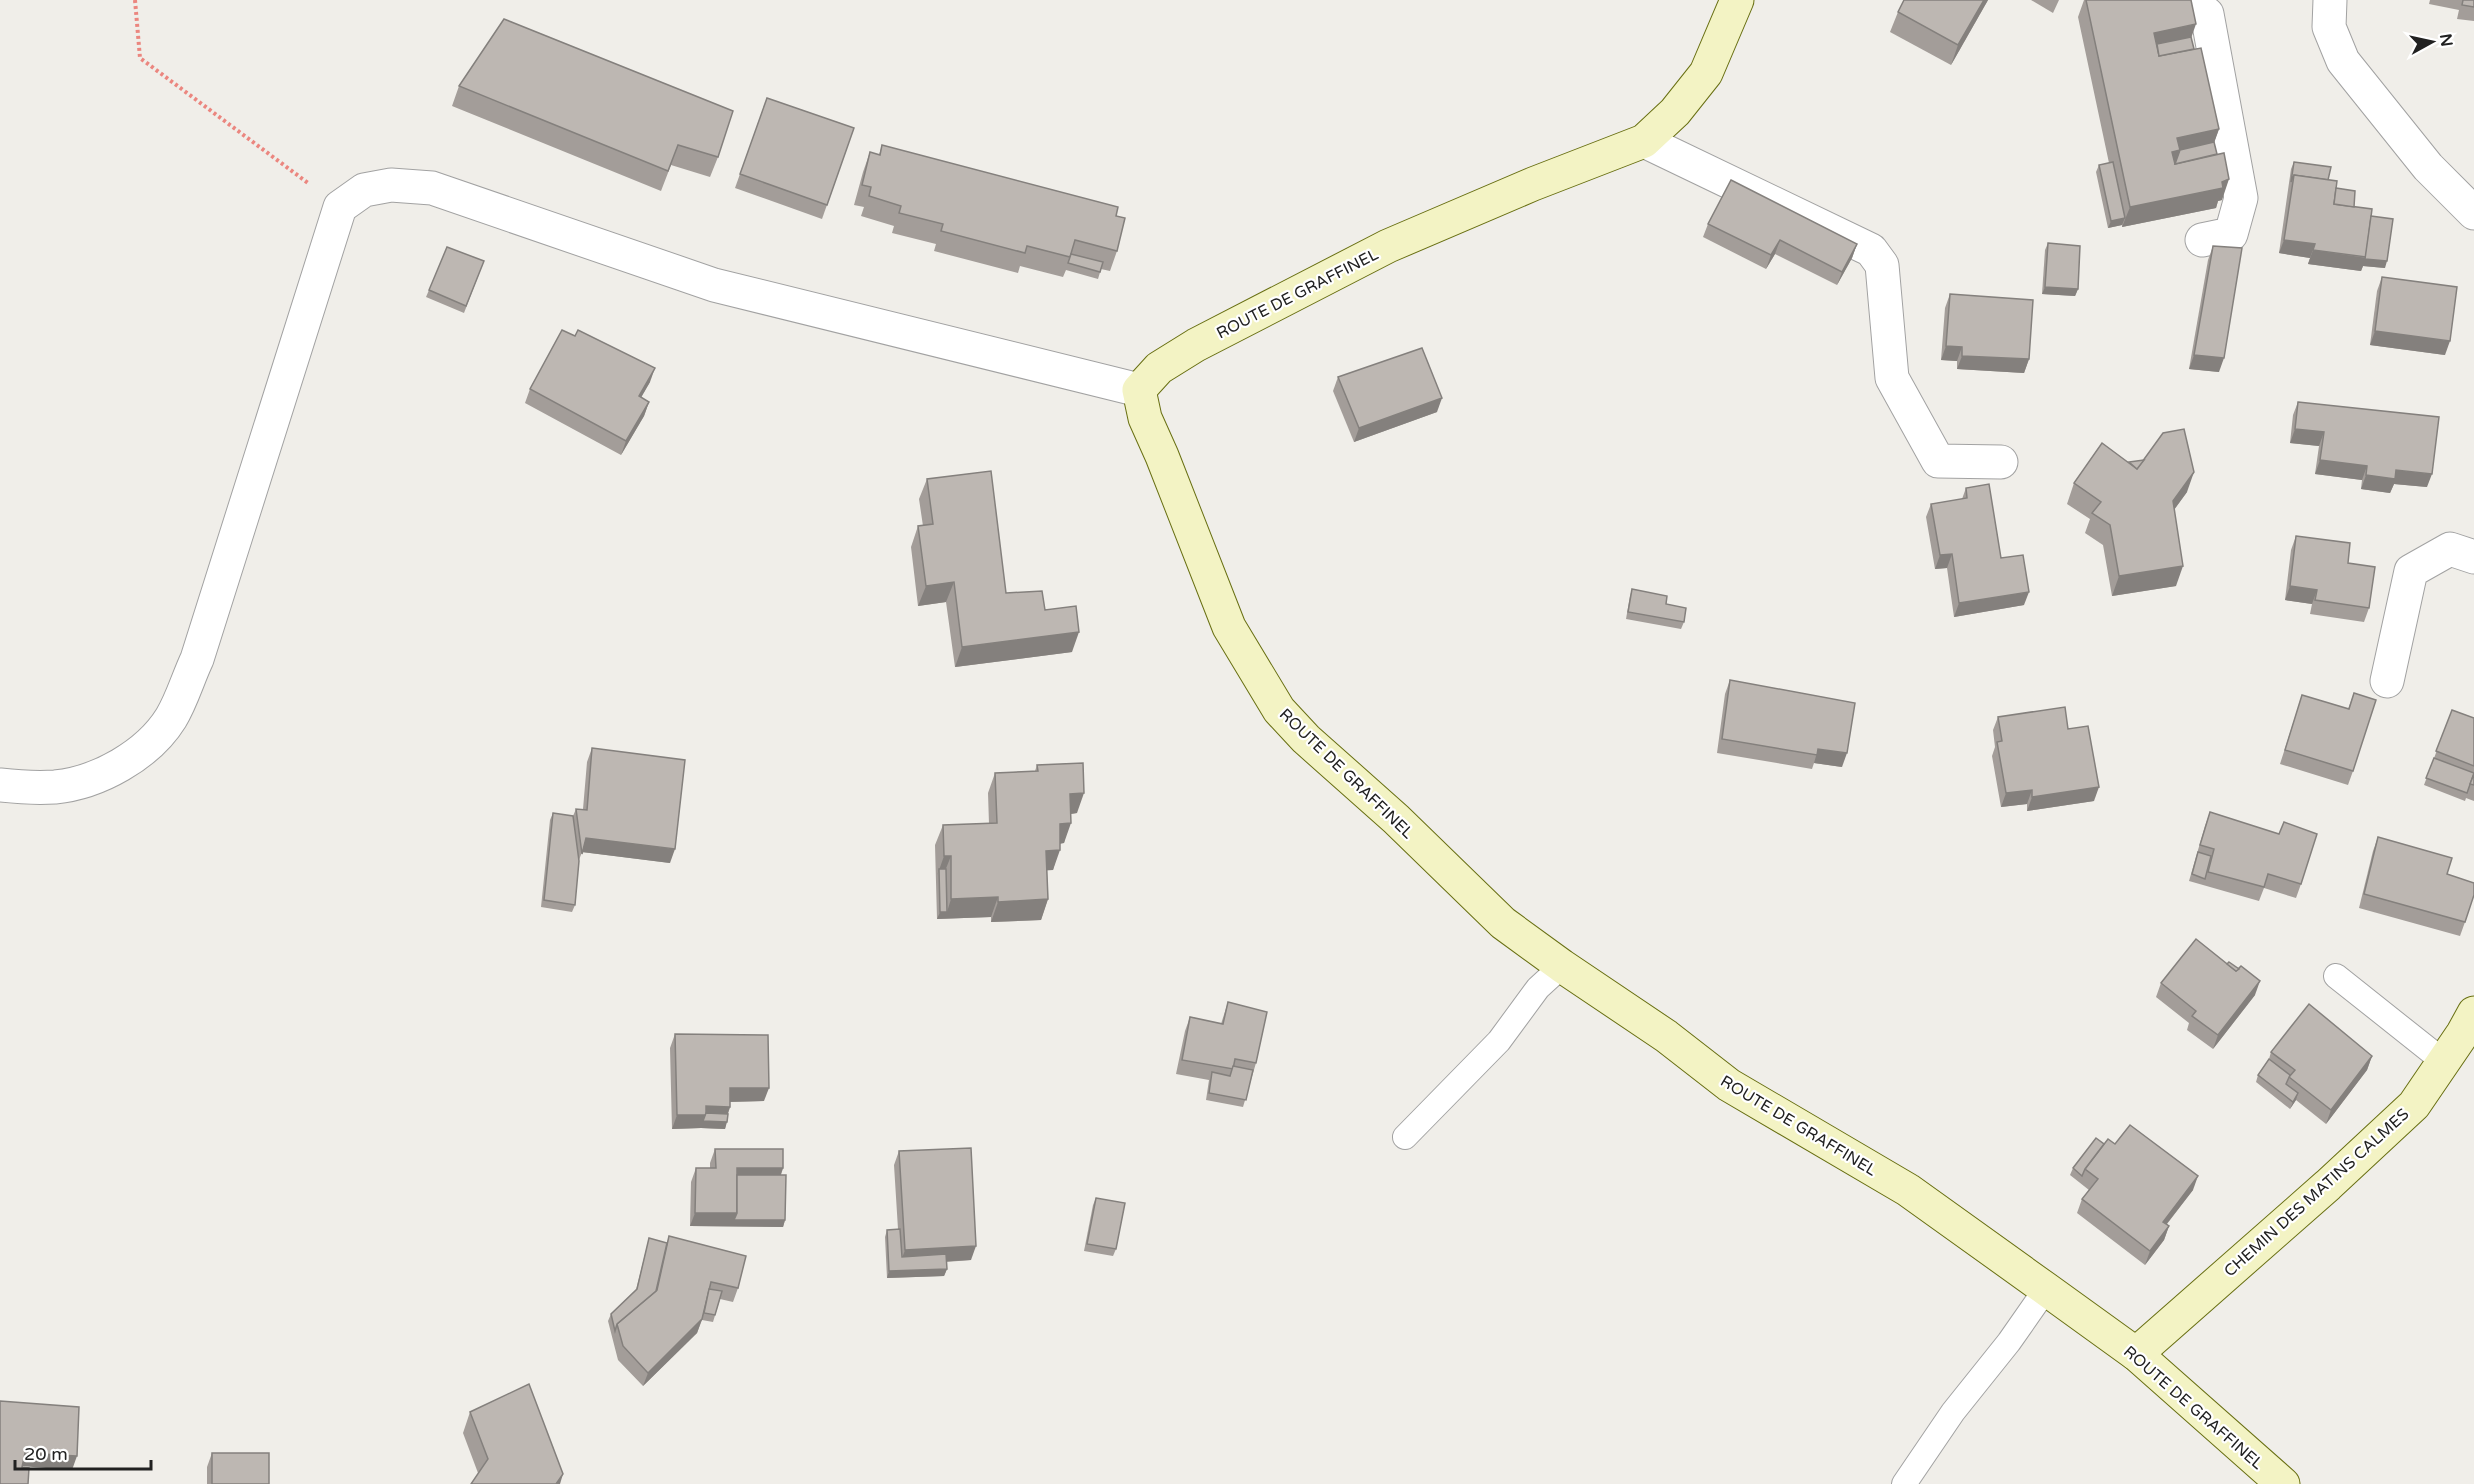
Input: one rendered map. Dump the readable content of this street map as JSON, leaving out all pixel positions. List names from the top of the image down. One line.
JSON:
{"streets":{"street":["ROUTE DE GRAFFINEL","CHEMIN DES MATINS CALMES"]},"crossings":[["ROUTE DE GRAFFINEL","CHEMIN DES MATINS CALMES"]],"scale_bar":"20 m","north":"right"}
